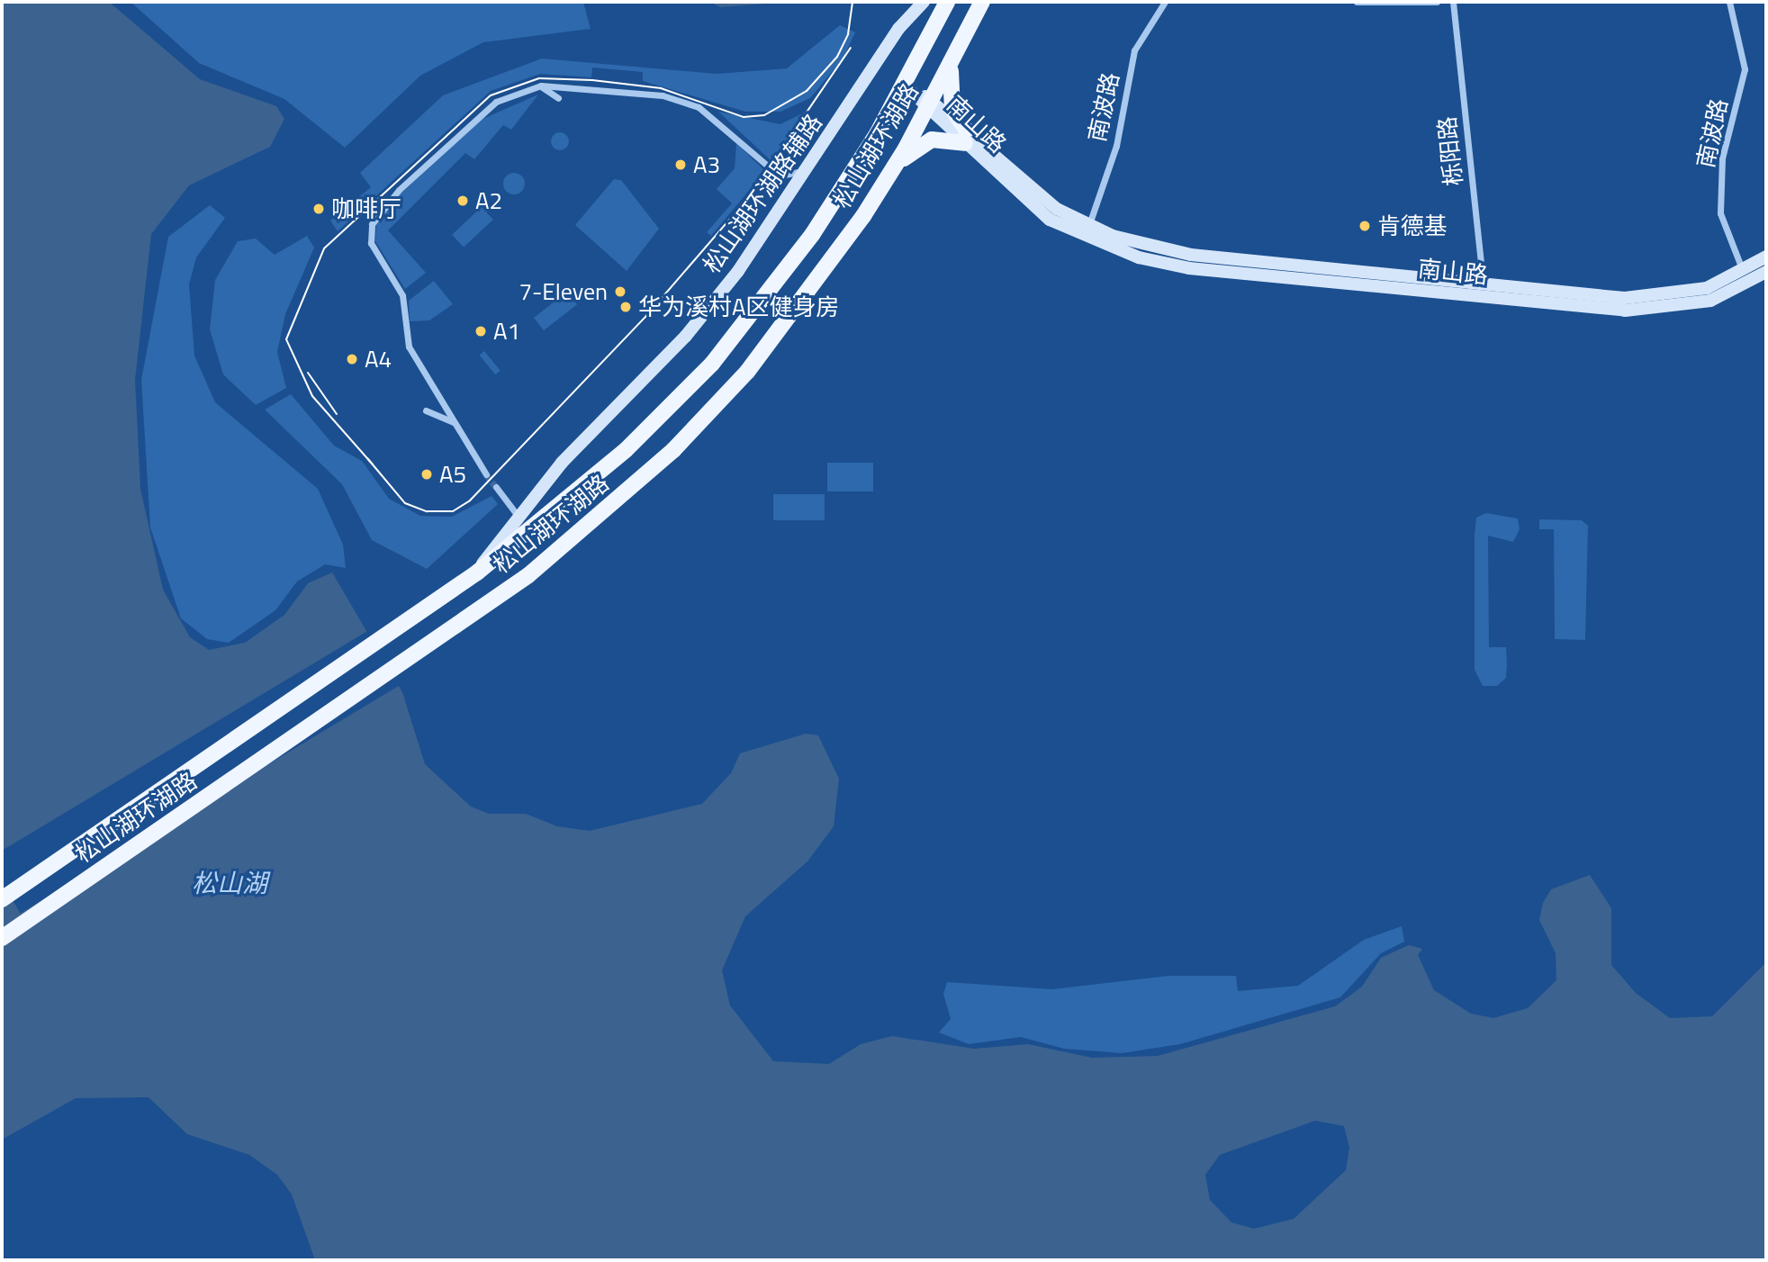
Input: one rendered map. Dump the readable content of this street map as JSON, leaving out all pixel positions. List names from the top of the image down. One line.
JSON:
{"streets":{"main road":["南山路","松山湖环湖路","松山湖环湖路辅路"],"street":["南波路","栎阳路"]},"crossings":[["南波路","南山路"],["南山路","松山湖环湖路"],["南山路","栎阳路"],["松山湖环湖路","松山湖环湖路辅路"]],"water":["松山湖"],"places":["A3","A2","咖啡厅","肯德基","7-Eleven","华为溪村A区健身房","A1","A4","A5"]}
